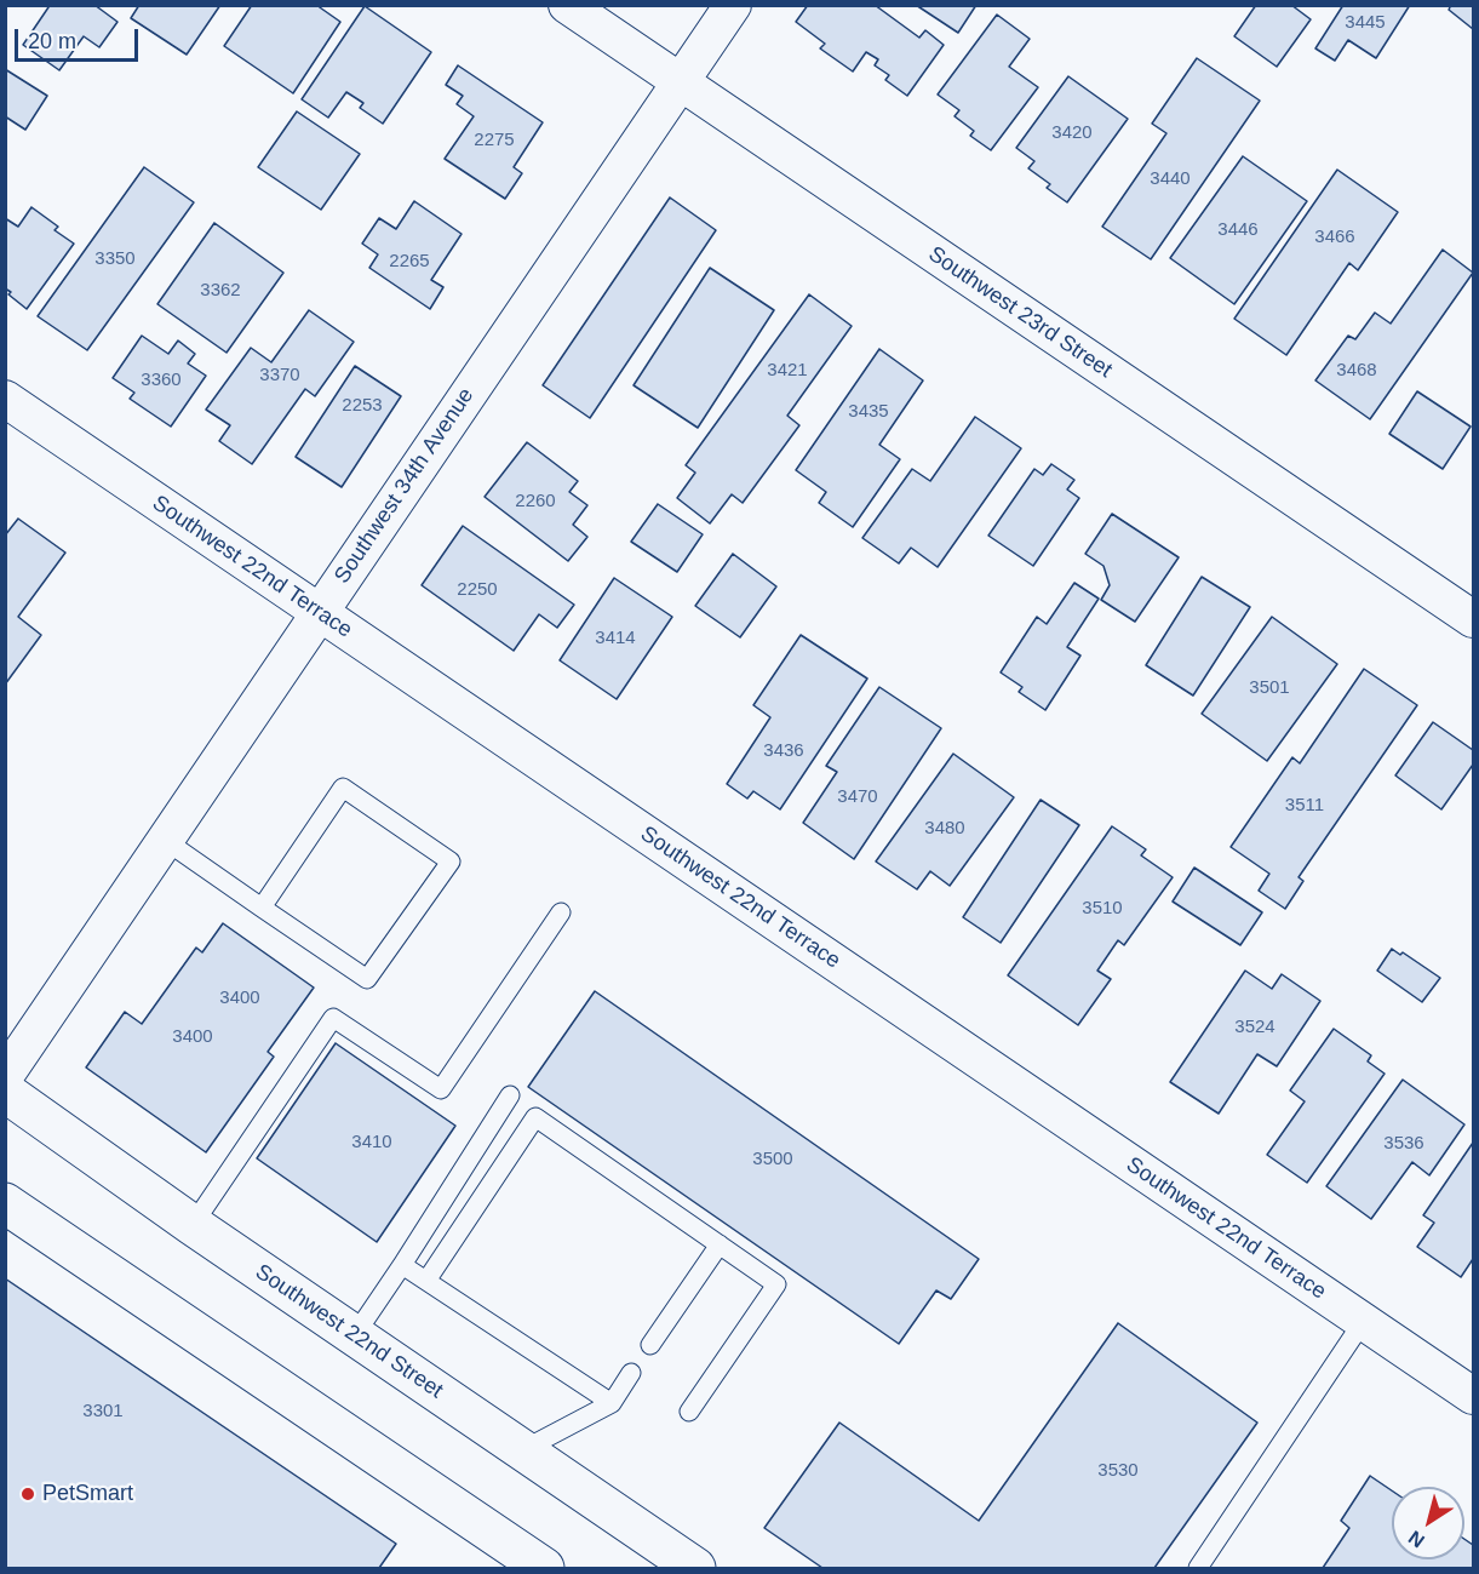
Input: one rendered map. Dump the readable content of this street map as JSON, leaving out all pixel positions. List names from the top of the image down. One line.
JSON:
{"streets":{"main road":["Southwest 22nd Street"],"street":["Southwest 23rd Street","Southwest 34th Avenue","Southwest 22nd Terrace"]},"crossings":[["Southwest 23rd Street","Southwest 34th Avenue"],["Southwest 34th Avenue","Southwest 22nd Terrace"]],"places":["PetSmart"],"house_numbers":["3445","3420","2275","3440","3446","3466","3350","2265","3362","3421","3468","3370","3360","2253","3435","2260","2250","3414","3501","3436","3470","3511","3480","3510","3400","3524","3400","3410","3536","3500","3301","3530"],"scale_bar":"20 m","north":"bottom left"}
